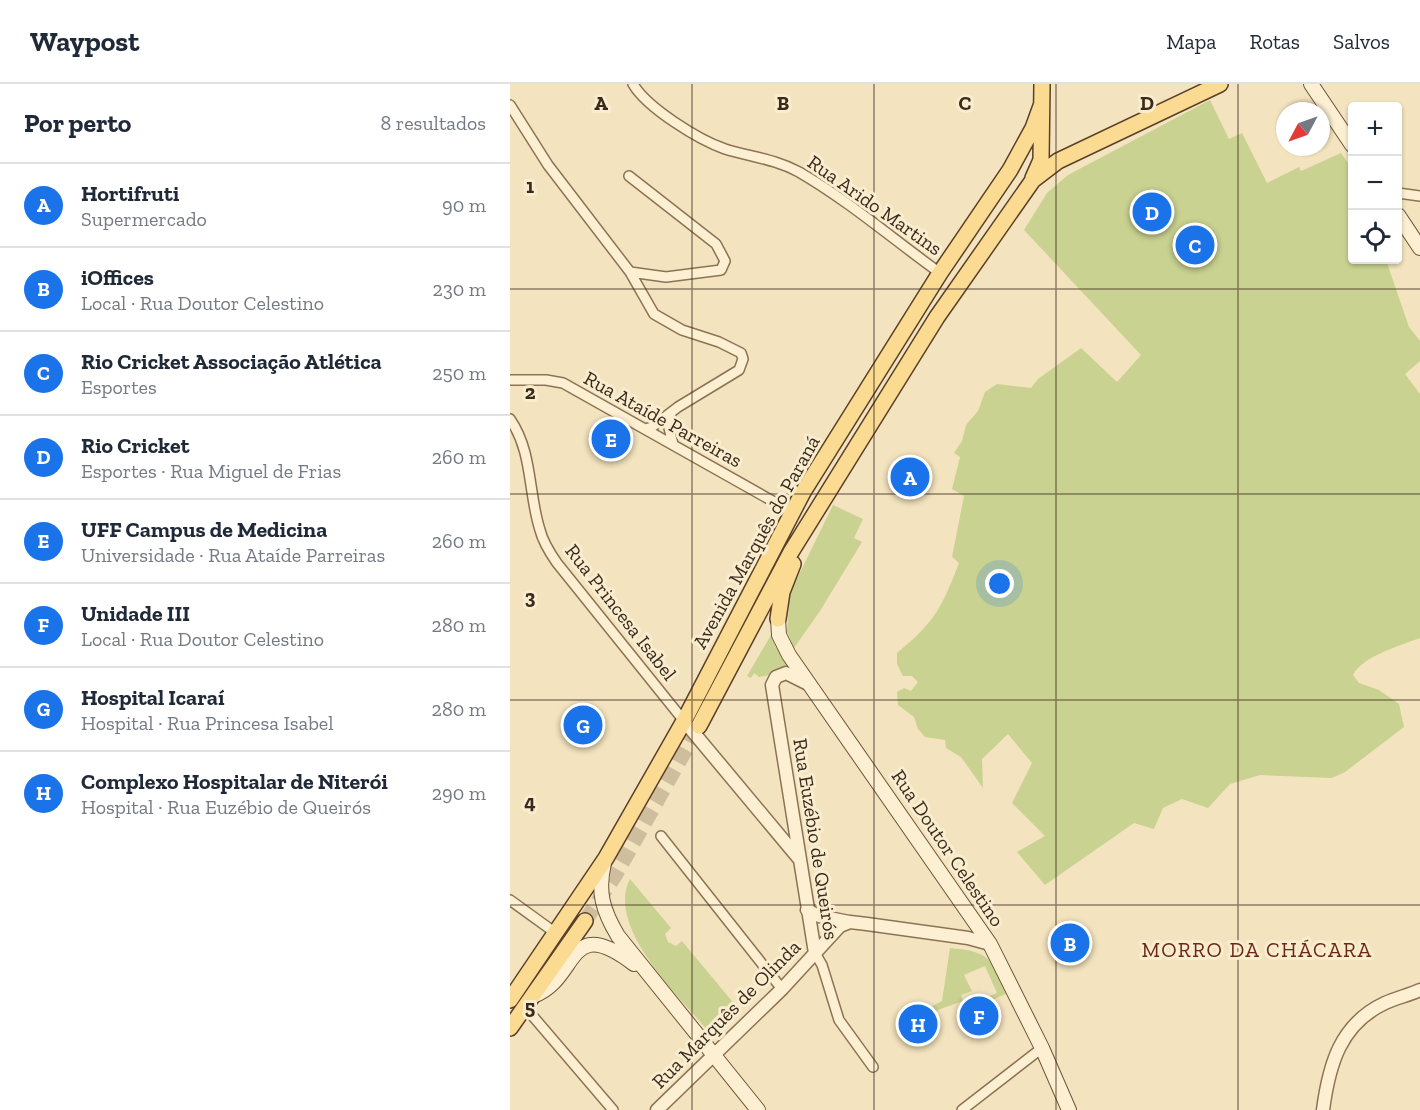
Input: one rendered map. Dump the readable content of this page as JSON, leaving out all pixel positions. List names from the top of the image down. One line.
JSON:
{"streets":{"main road":["Avenida Marquês do Paraná","Rua Doutor Celestino"],"street":["Rua Arido Martins","Rua Ataíde Parreiras","Rua Princesa Isabel","Rua Euzébio de Queirós","Rua Marquês de Olinda"]},"crossings":[["Rua Arido Martins","Avenida Marquês do Paraná"],["Rua Ataíde Parreiras","Avenida Marquês do Paraná"],["Avenida Marquês do Paraná","Rua Princesa Isabel"],["Rua Euzébio de Queirós","Rua Doutor Celestino"],["Rua Euzébio de Queirós","Rua Marquês de Olinda"]],"districts":["MORRO DA CHÁCARA"],"north":"bottom left","page":{"header":"Waypost","nav":["Mapa","Rotas","Salvos"],"heading":["Por perto","8 resultados"],"map_buttons":["+","−"],"list":[{"mark":"A","name":"Hortifruti","note":"Supermercado","value":"90 m"},{"mark":"B","name":"iOffices","note":"Local · Rua Doutor Celestino","value":"230 m"},{"mark":"C","name":"Rio Cricket Associação Atlética","note":"Esportes","value":"250 m"},{"mark":"D","name":"Rio Cricket","note":"Esportes · Rua Miguel de Frias","value":"260 m"},{"mark":"E","name":"UFF Campus de Medicina","note":"Universidade · Rua Ataíde Parreiras","value":"260 m"},{"mark":"F","name":"Unidade III","note":"Local · Rua Doutor Celestino","value":"280 m"},{"mark":"G","name":"Hospital Icaraí","note":"Hospital · Rua Princesa Isabel","value":"280 m"},{"mark":"H","name":"Complexo Hospitalar de Niterói","note":"Hospital · Rua Euzébio de Queirós","value":"290 m"}],"pins":["D","C","E","A","G","B","F","H"]},"grid":{"columns":["A","B","C","D"],"rows":["1","2","3","4","5"]}}
